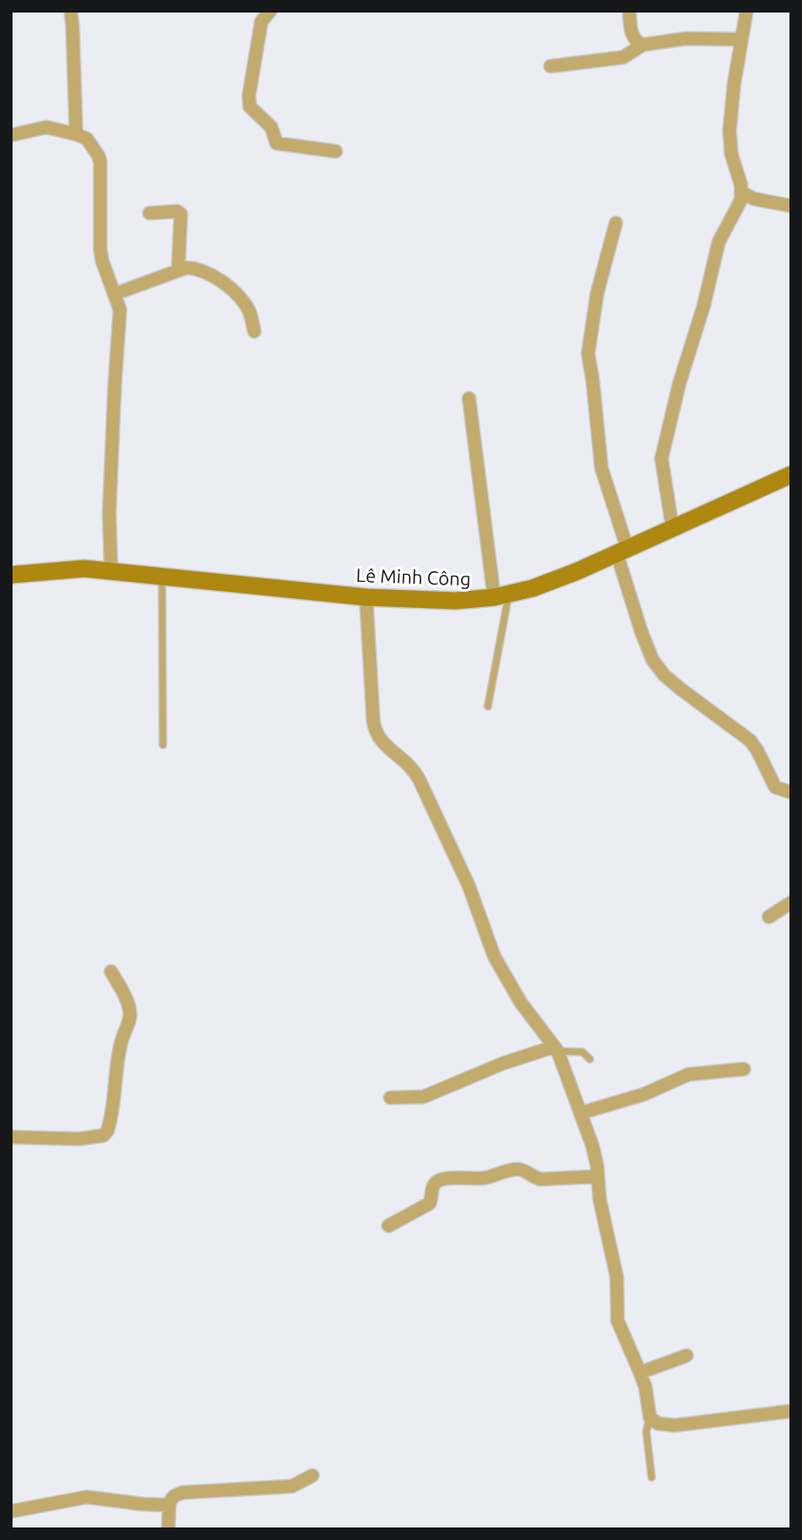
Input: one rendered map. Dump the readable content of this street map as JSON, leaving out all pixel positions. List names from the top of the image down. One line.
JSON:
{"streets":{"main road":["Lê Minh Công"]}}
